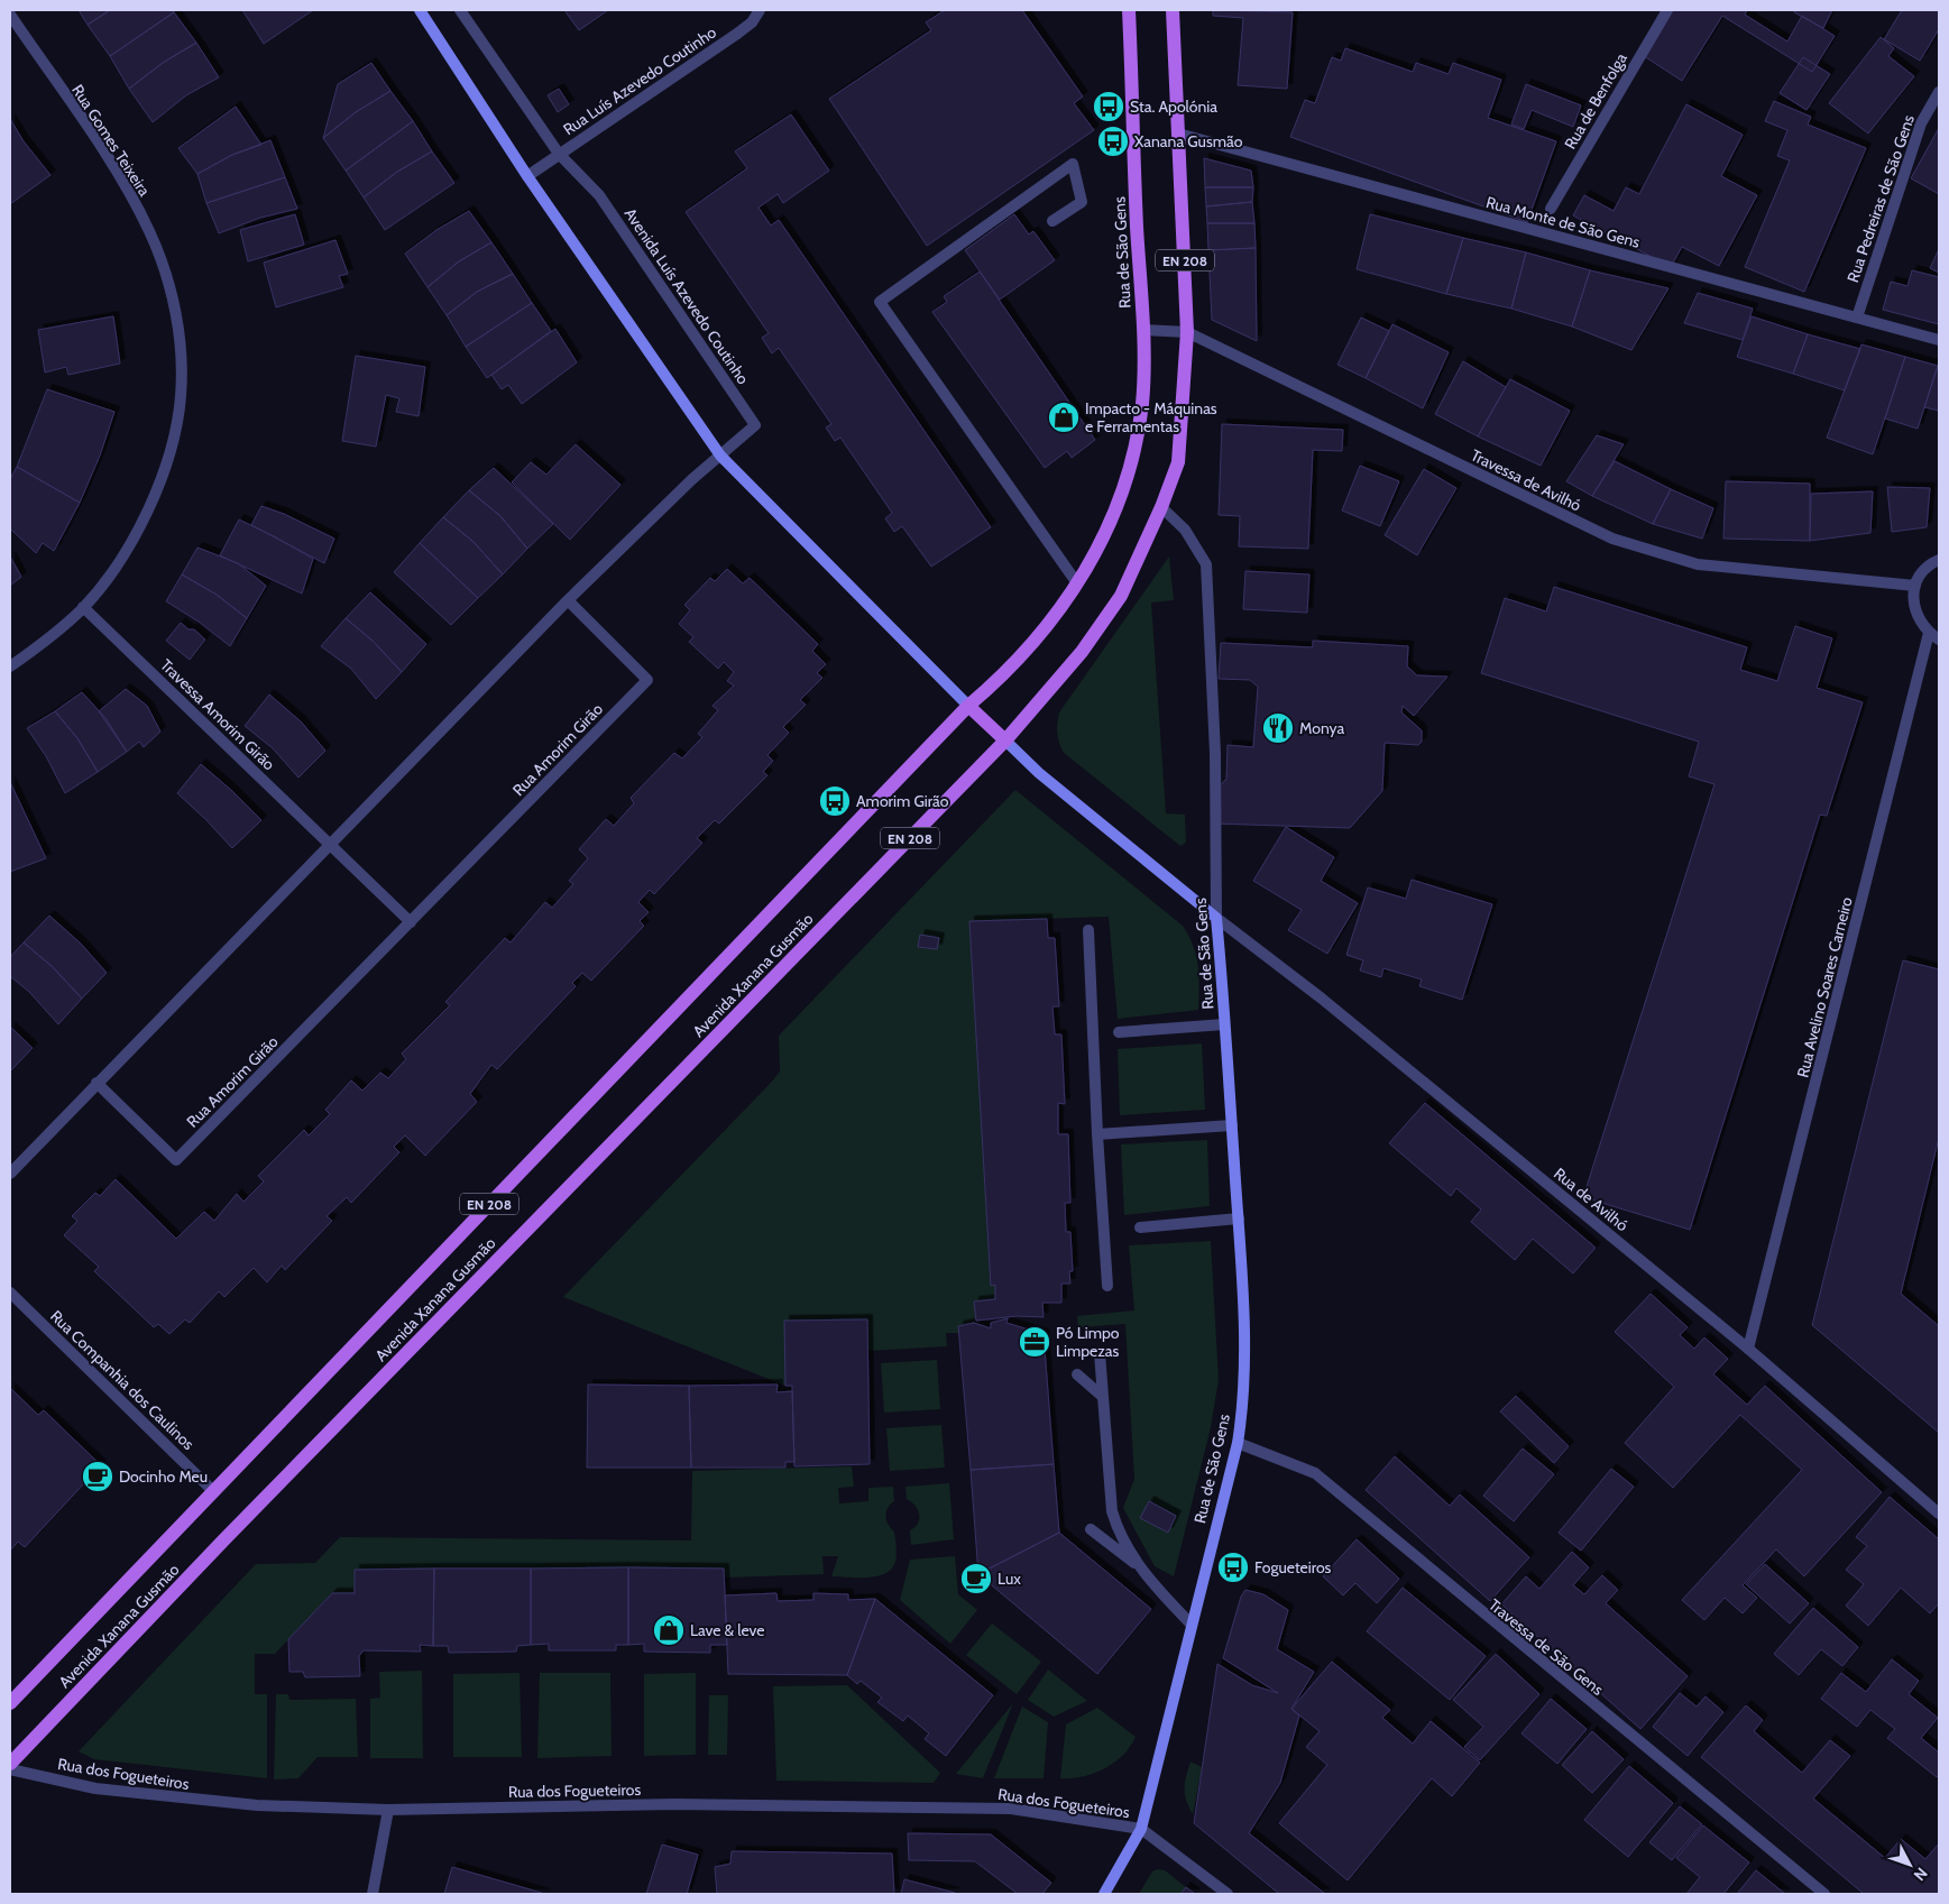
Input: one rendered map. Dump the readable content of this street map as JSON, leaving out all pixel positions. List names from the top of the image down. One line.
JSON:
{"streets":{"main road":["Rua de São Gens","EN 208","Avenida Xanana Gusmão"],"street":["Rua Luís Azevedo Coutinho","Rua de Benfolga","Rua Gomes Teixeira","Rua Pedreiras de São Gens","Rua Monte de São Gens","Avenida Luís Azevedo Coutinho","Travessa de Avilhó","Travessa Amorim Girão","Rua Amorim Girão","Rua Avelino Soares Carneiro","Rua de Avilhó","Rua Companhia dos Caulinos","Travessa de São Gens","Rua dos Fogueteiros"]},"crossings":[["Rua Luís Azevedo Coutinho","Avenida Luís Azevedo Coutinho"],["Rua Gomes Teixeira","Travessa Amorim Girão"],["Rua Pedreiras de São Gens","Rua Monte de São Gens"],["Rua Monte de São Gens","EN 208"],["Rua de São Gens","EN 208"],["Rua de São Gens","Travessa de Avilhó"],["Rua de São Gens","Avenida Xanana Gusmão"],["Rua de São Gens","Rua de Avilhó"],["Rua de São Gens","Travessa de São Gens"],["Rua de São Gens","Rua dos Fogueteiros"],["EN 208","Travessa de Avilhó"],["EN 208","Avenida Xanana Gusmão"],["Avenida Xanana Gusmão","Rua Companhia dos Caulinos"],["Rua Avelino Soares Carneiro","Rua de Avilhó"]],"places":{"bus stop":["Sta. Apolónia","Xanana Gusmão","Amorim Girão","Fogueteiros"],"shop":["Impacto - Máquinas e Ferramentas","Lave & leve"],"restaurant":["Monya"],"office":["Pó Limpo Limpezas"],"cafe":["Docinho Meu","Lux"]},"north":"bottom right"}
